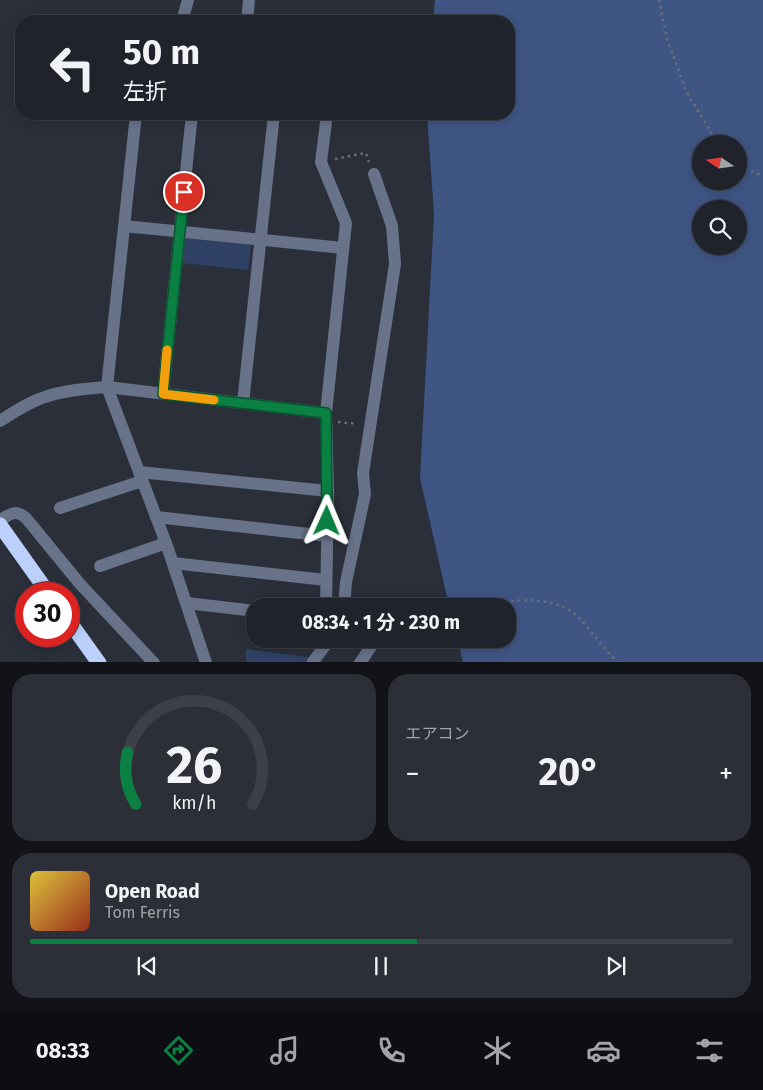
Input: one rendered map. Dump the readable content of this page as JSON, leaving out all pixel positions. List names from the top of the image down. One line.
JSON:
{"north":"left","page":{"turn":["50 m","左折"],"limit":"30","trip":"08:34 · 1 分 · 230 m","tile":"エアコン","heat":["−","20°","+"],"song":["Open Road","Tom Ferris"],"tabs":"08:33","gauge":["26","km/h"]}}
